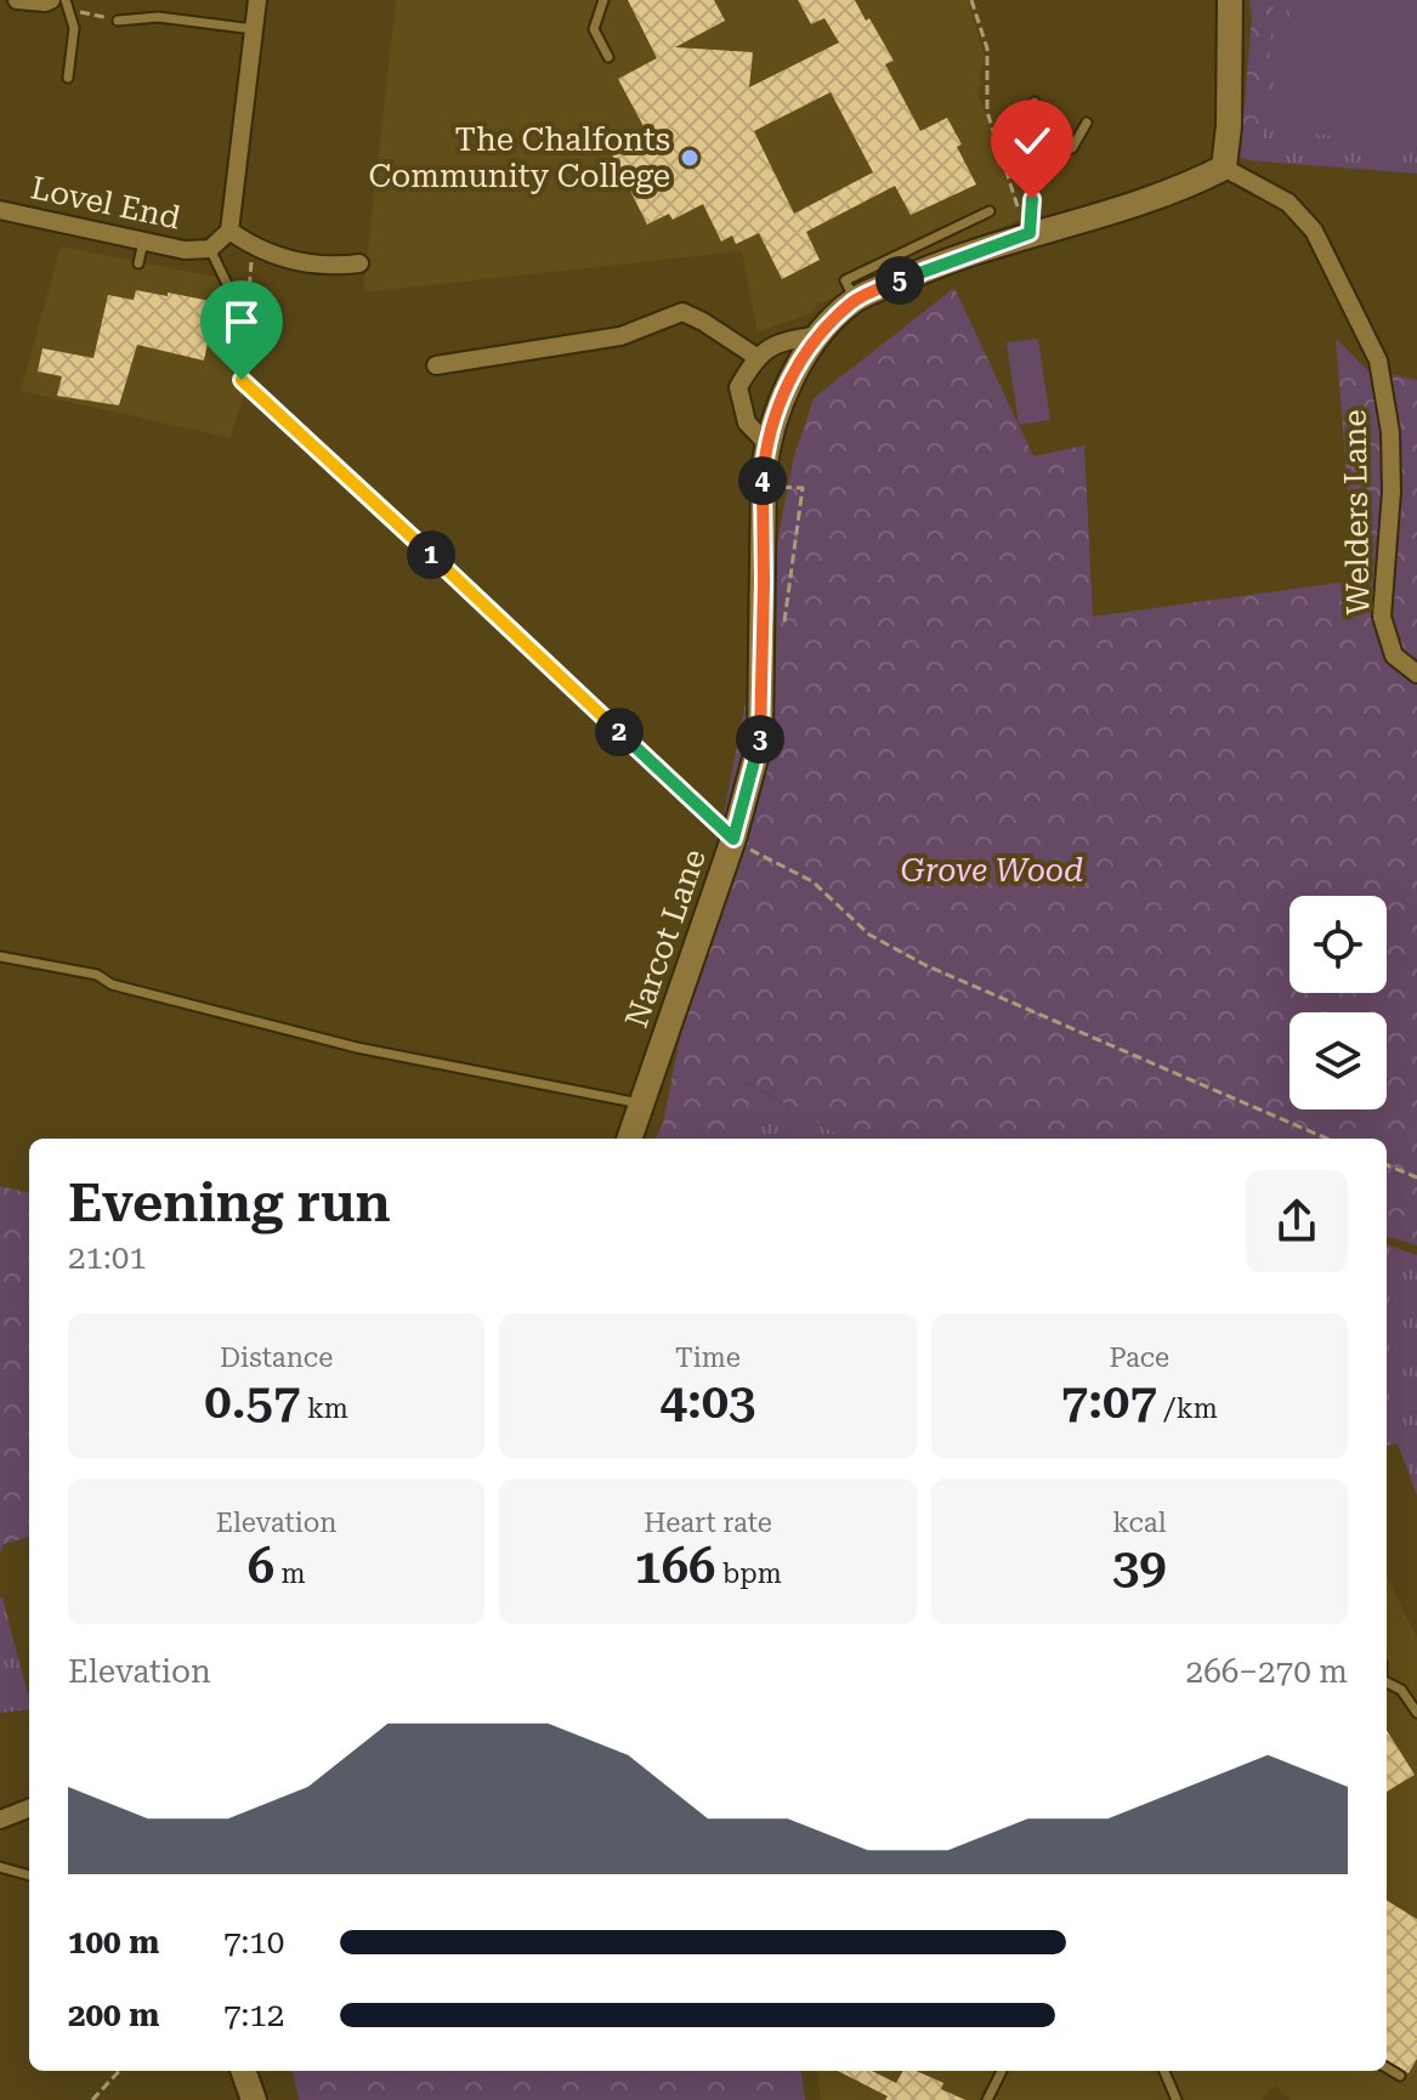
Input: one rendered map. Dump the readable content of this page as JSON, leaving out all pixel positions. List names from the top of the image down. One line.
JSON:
{"streets":{"street":["Lovel End","Welders Lane","Narcot Lane"]},"crossings":[["Welders Lane","Narcot Lane"]],"parks":["Grove Wood"],"places":["The Chalfonts Community College"],"page":{"pins":["5","4","1","2","3"],"heading":["Evening run","21:01"],"stats":[["Distance","0.57 km"],["Time","4:03"],["Pace","7:07 /km"],["Elevation","6 m"],["Heart rate","166 bpm"],["kcal","39"]],"chart":["Elevation","266–270 m"],"list":[{"name":"100 m","note":"7:10"},{"name":"200 m","note":"7:12"}]}}
